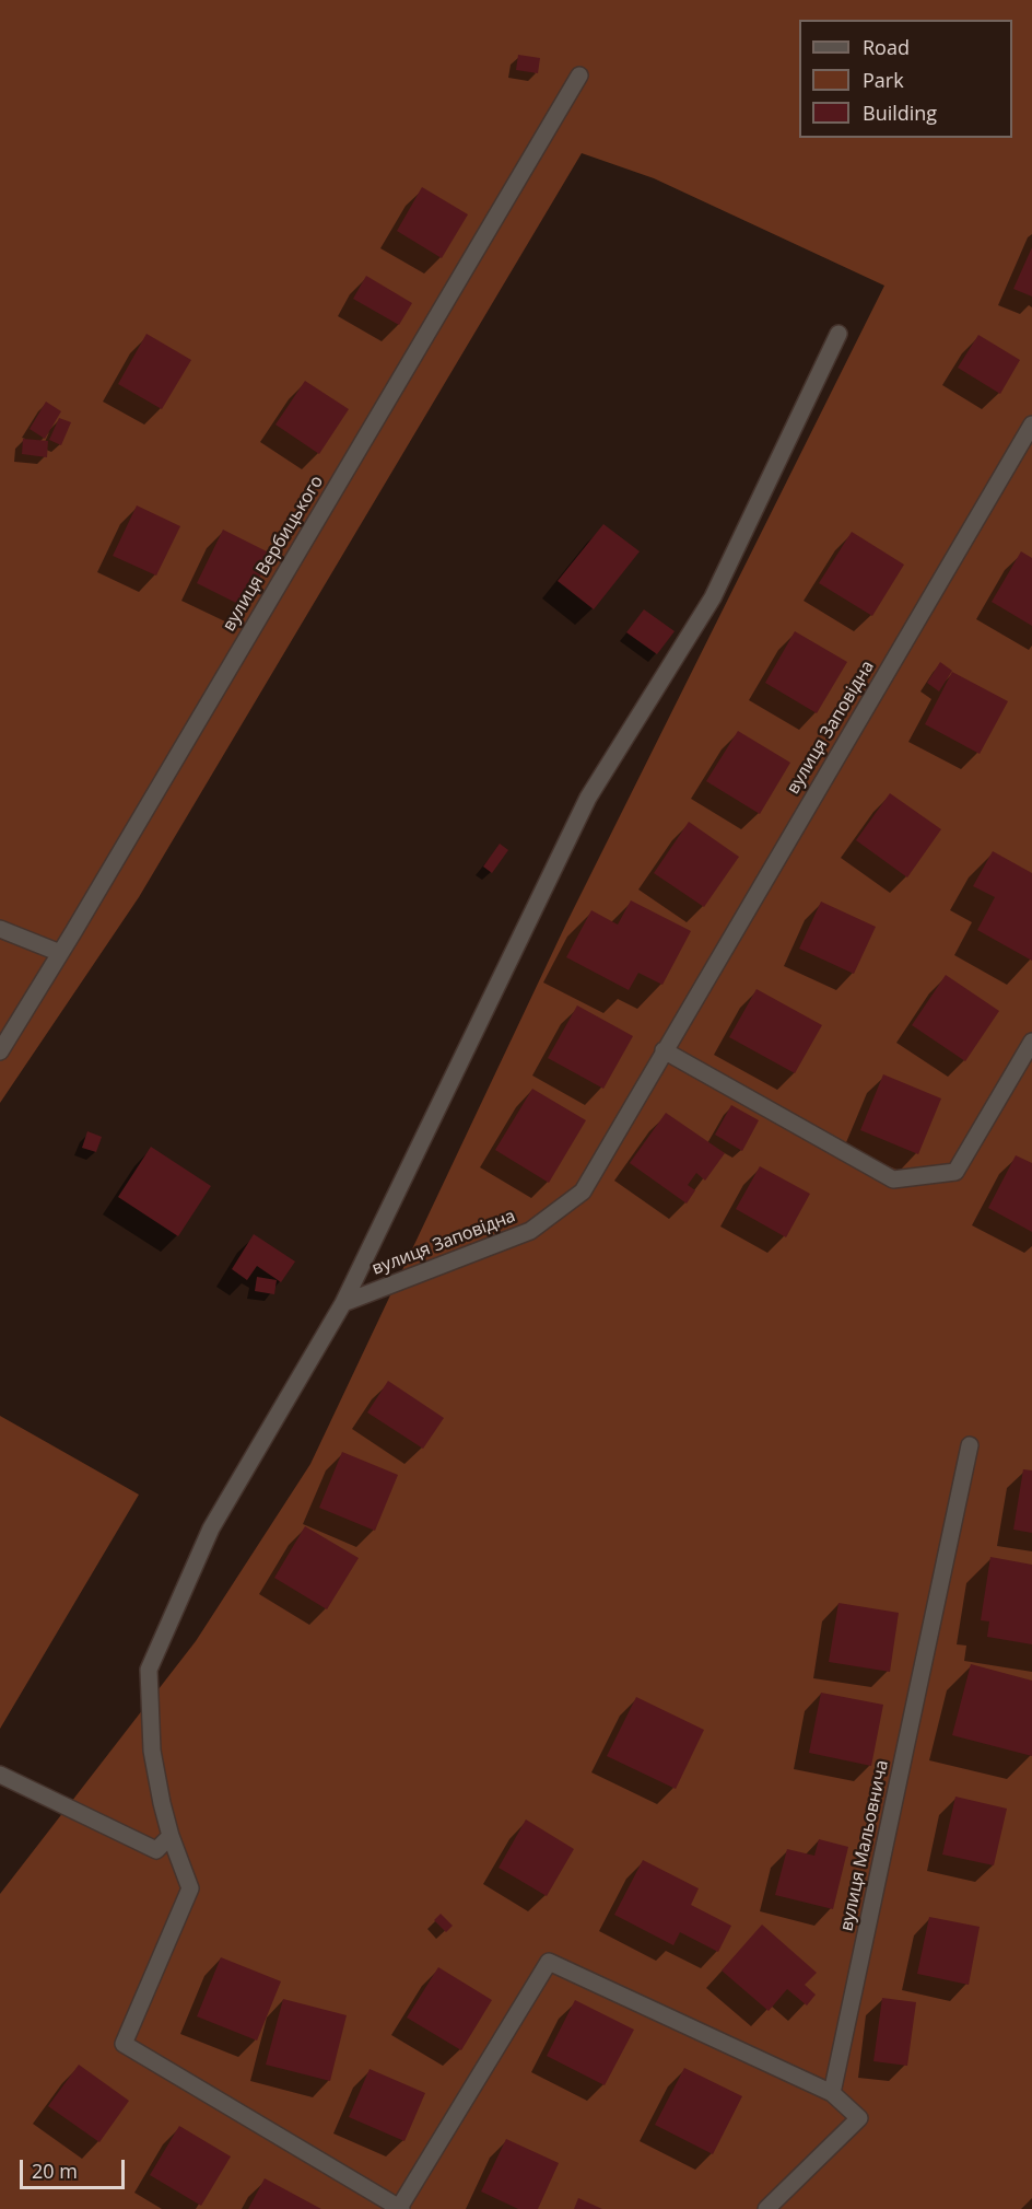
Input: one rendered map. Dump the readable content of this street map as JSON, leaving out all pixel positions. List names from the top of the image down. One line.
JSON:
{"streets":{"street":["вулиця Вербицького","вулиця Заповідна","вулиця Мальовнича"]},"legend":["Road","Park","Building"],"scale_bar":"20 m"}
